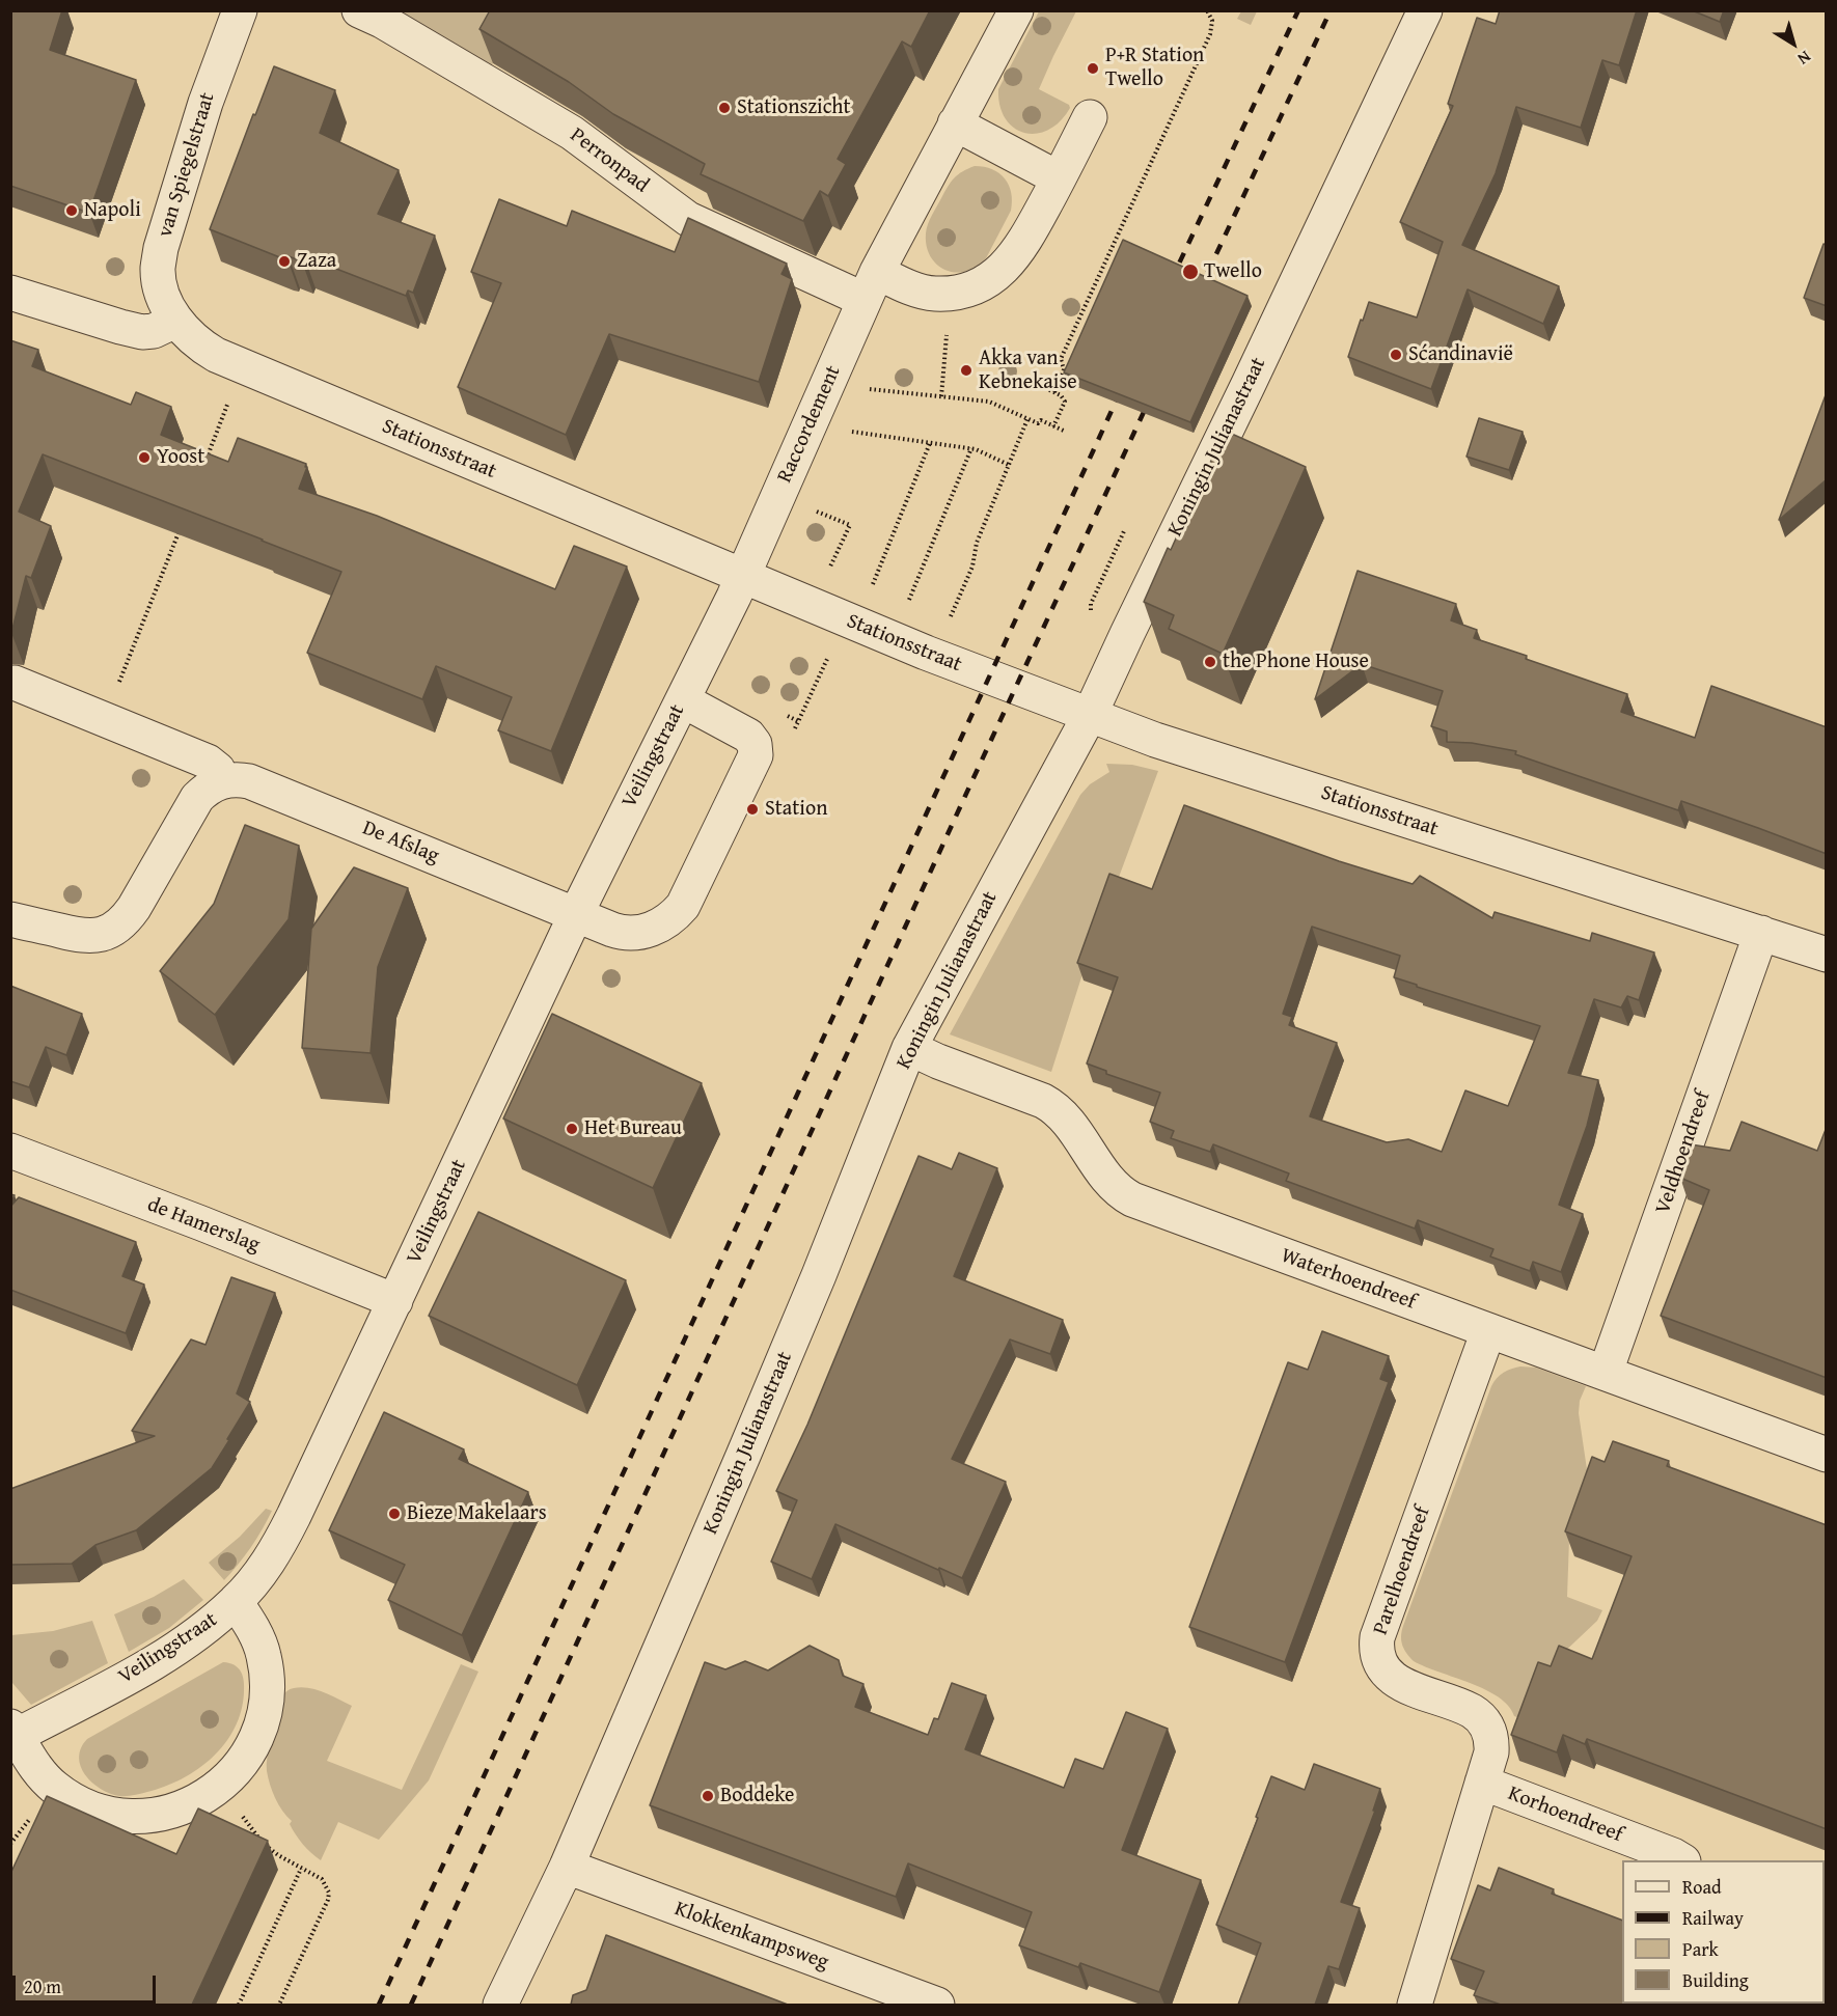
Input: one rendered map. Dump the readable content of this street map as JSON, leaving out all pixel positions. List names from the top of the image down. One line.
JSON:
{"streets":{"street":["Perronpad","van Spiegelstraat","Raccordement","Koningin Julianastraat","Stationsstraat","Veilingstraat","De Afslag","Veldhoendreef","de Hamerslag","Waterhoendreef","Parelhoendreef","Korhoendreef","Klokkenkampsweg"]},"crossings":[["Perronpad","Raccordement"],["van Spiegelstraat","Stationsstraat"],["Raccordement","Stationsstraat"],["Raccordement","Veilingstraat"],["Koningin Julianastraat","Stationsstraat"],["Koningin Julianastraat","Waterhoendreef"],["Koningin Julianastraat","Klokkenkampsweg"],["Stationsstraat","Veilingstraat"],["Stationsstraat","Veldhoendreef"],["Veilingstraat","De Afslag"],["Veilingstraat","de Hamerslag"],["Veldhoendreef","Waterhoendreef"],["Waterhoendreef","Parelhoendreef"],["Parelhoendreef","Korhoendreef"]],"places":["P+R Station Twello","Stationszicht","Napoli","Zaza","Twello","Sćandinavië","Akka van Kebnekaise","Yoost","the Phone House","Station","Het Bureau","Bieze Makelaars","Boddeke"],"legend":["Road","Railway","Park","Building"],"scale_bar":"20 m","north":"bottom right"}
